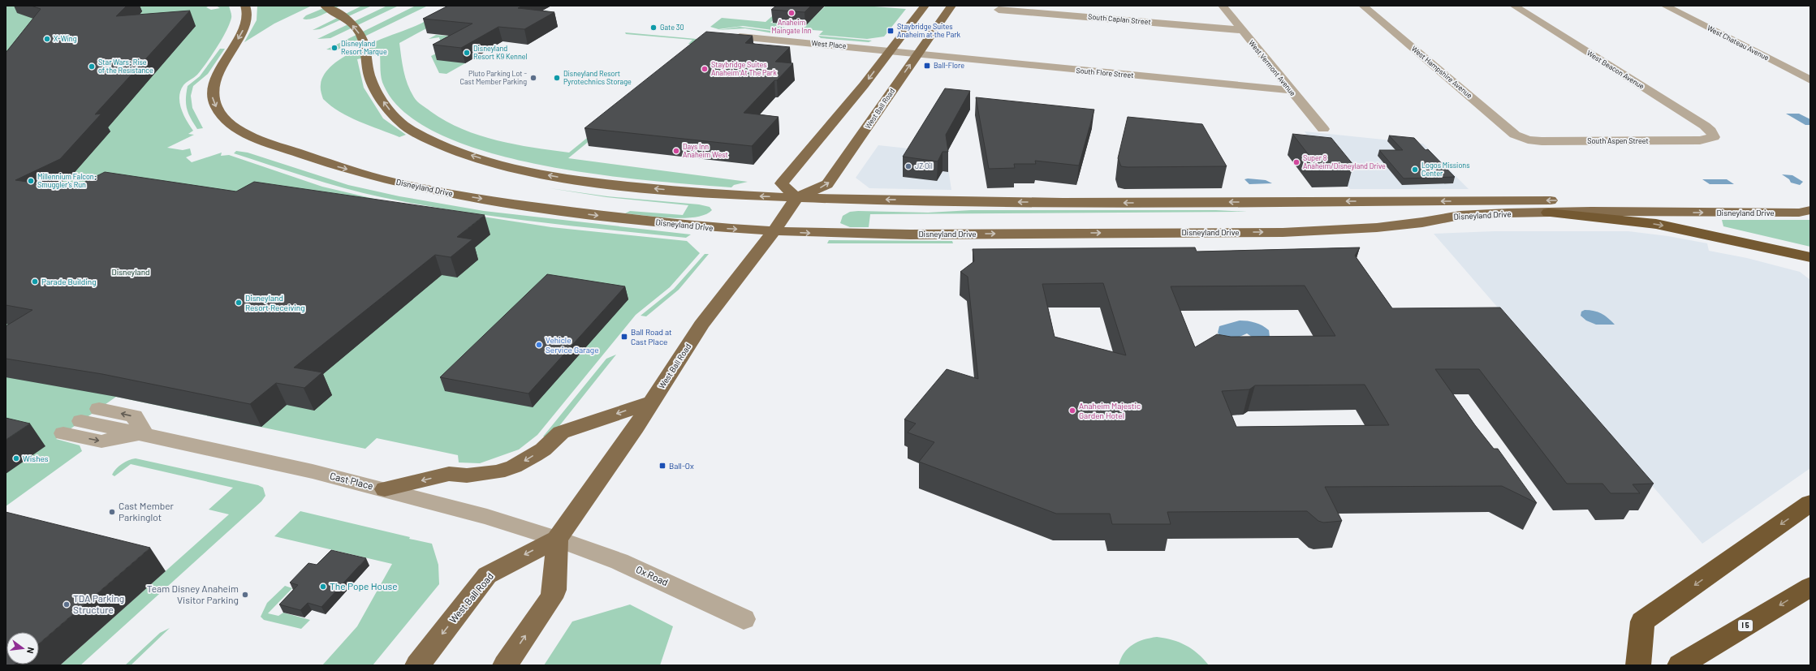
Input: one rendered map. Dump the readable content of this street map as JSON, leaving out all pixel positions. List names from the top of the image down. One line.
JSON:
{"streets":{"highway":["I 5"],"main road":["West Ball Road","Disneyland Drive"],"street":["South Caplan Street","West Chateau Avenue","West Place","West Vermont Avenue","West Beacon Avenue","West Hampshire Avenue","South Flore Street","South Aspen Street","Cast Place","Ox Road"]},"crossings":[["South Caplan Street","West Vermont Avenue"],["West Place","South Flore Street"],["West Place","West Ball Road"],["West Vermont Avenue","South Flore Street"],["West Beacon Avenue","South Aspen Street"],["West Hampshire Avenue","South Aspen Street"],["South Flore Street","West Ball Road"],["West Ball Road","Disneyland Drive"],["West Ball Road","Cast Place"],["West Ball Road","Ox Road"],["Cast Place","Ox Road"]],"parks":["Disneyland"],"places":{"other":["Anaheim Maingate Inn","Gate 30","X-Wing","Disneyland Resort Marque","Disneyland Resort K9 Kennel","Star Wars: Rise of the Resistance","Staybridge Suites Anaheim At The Park","Pluto Parking Lot - Cast Member Parking","Disneyland Resort Pyrotechnics Storage","Days Inn Anaheim West","Super 8 Anaheim/Disneyland Drive","JZ Oil","Logos Missions Center","Millennium Falcon: Smuggler’s Run","Parade Building","Disneyland Resort Receiving","Vehicle Service Garage","Anaheim Majestic Garden Hotel","Wishes","Cast Member Parkinglot","The Pope House","Team Disney Anaheim Visitor Parking","TDA Parking Structure"],"transit":["Staybridge Suites Anaheim at the Park","Ball-Flore","Ball Road at Cast Place","Ball-Ox"]},"north":"right"}
